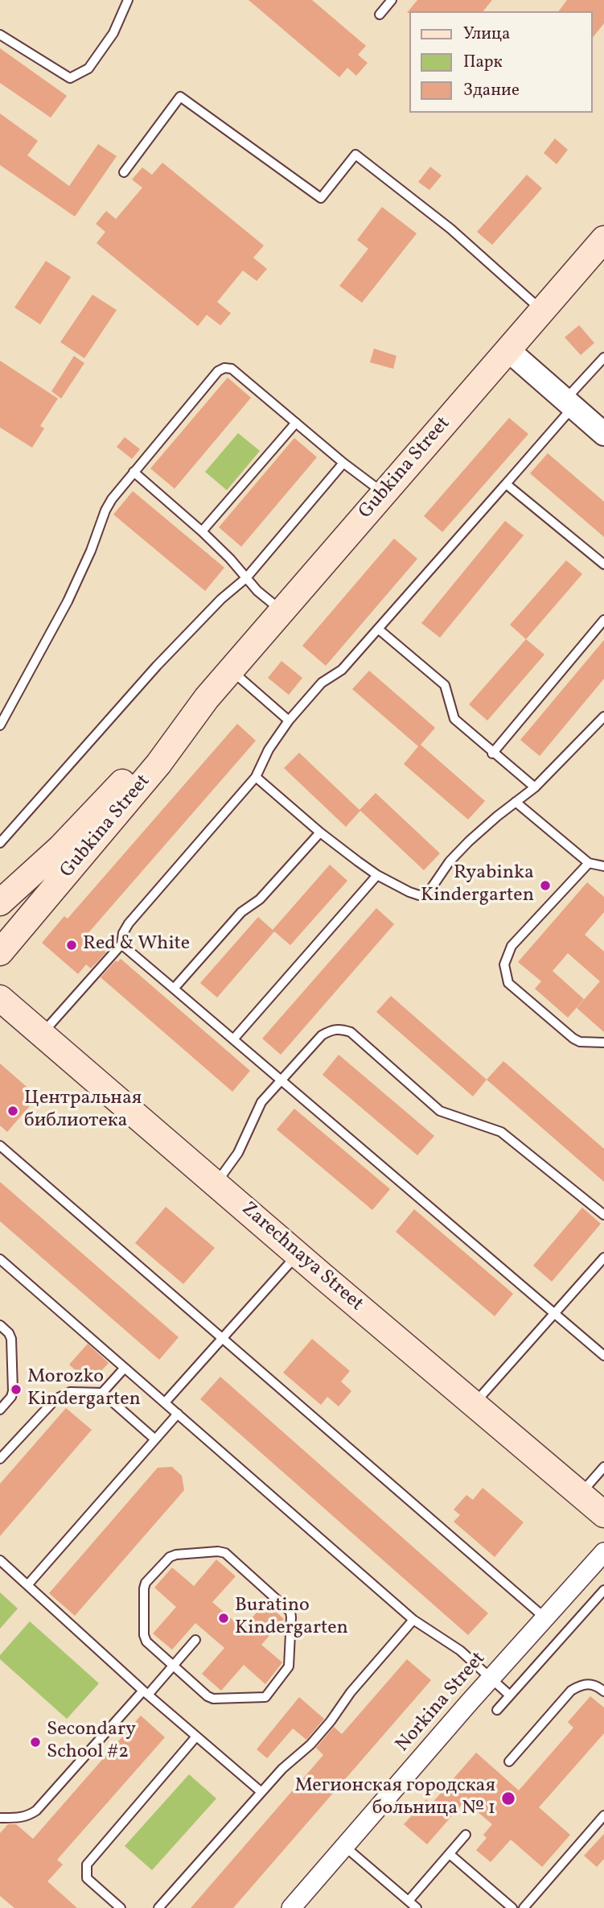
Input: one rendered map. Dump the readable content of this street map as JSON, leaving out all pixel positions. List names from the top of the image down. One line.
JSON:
{"streets":{"main road":["Gubkina Street","Zarechnaya Street"],"street":["Norkina Street"]},"places":["Ryabinka Kindergarten","Red & White","Центральная библиотека","Morozko Kindergarten","Buratino Kindergarten","Secondary School #2","Мегионская городская больница № 1"],"legend":["Улица","Парк","Здание"]}
